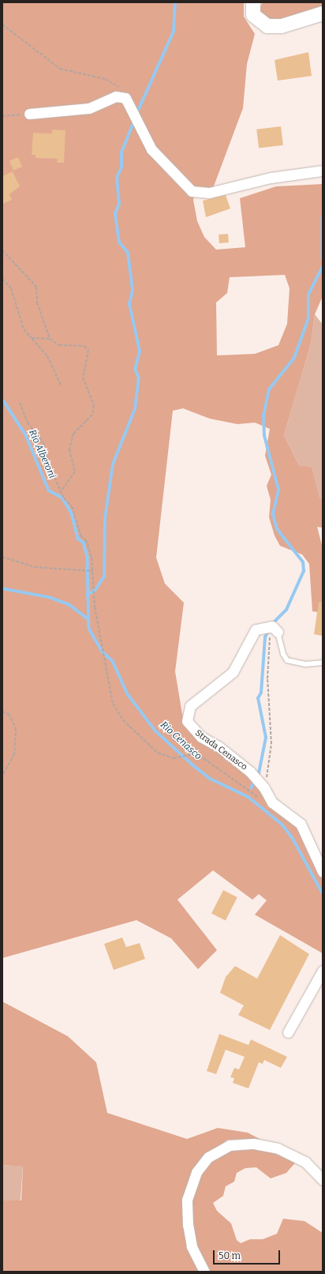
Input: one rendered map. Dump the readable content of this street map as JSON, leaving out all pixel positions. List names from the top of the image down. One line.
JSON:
{"streets":{"street":["Strada Cenasco"]},"water":["Rio Alberoni","Rio Cenasco"],"scale_bar":"50 m"}
